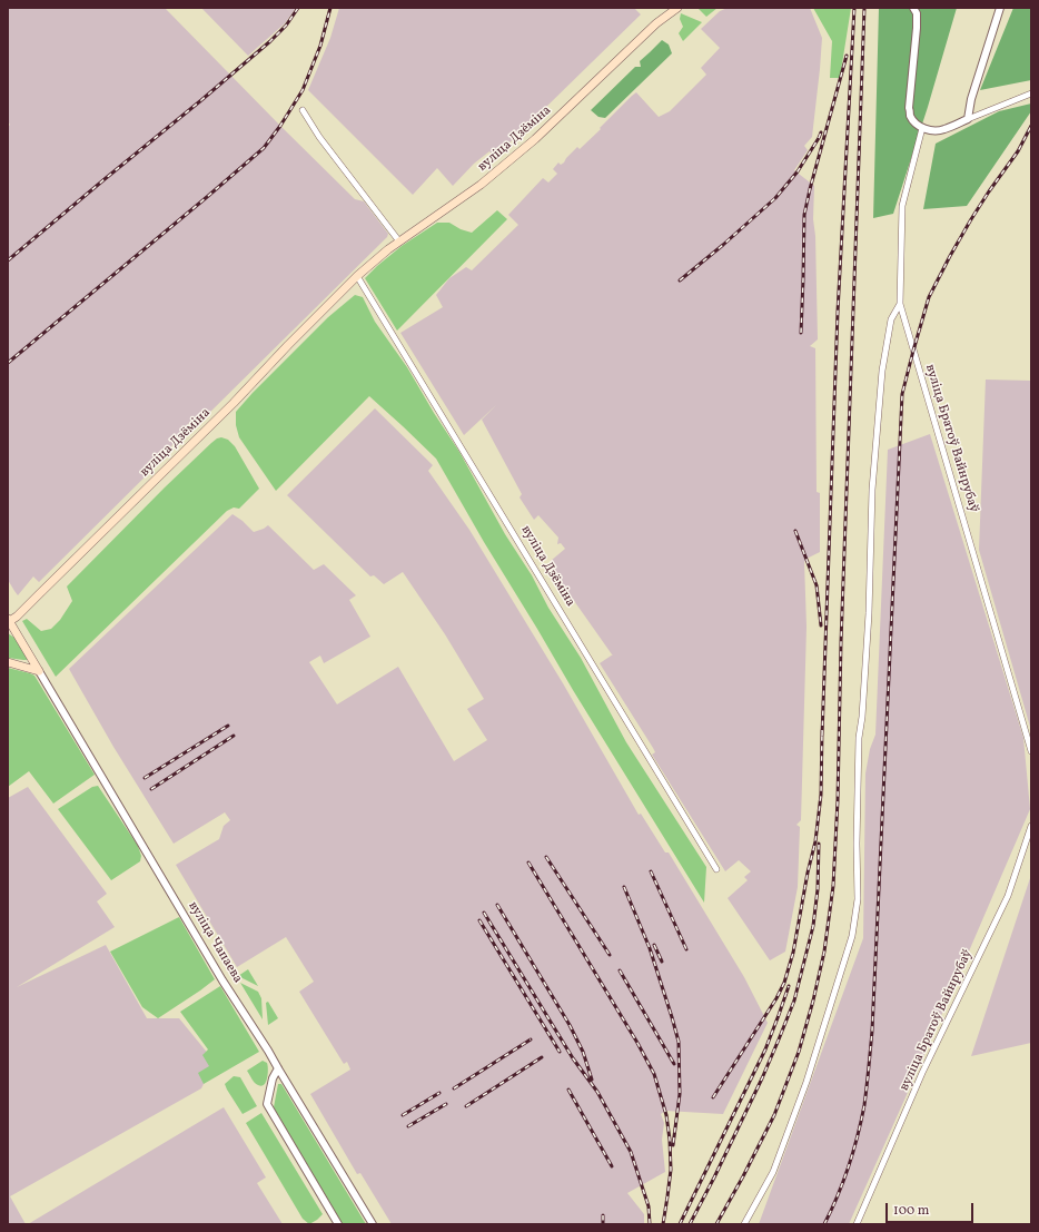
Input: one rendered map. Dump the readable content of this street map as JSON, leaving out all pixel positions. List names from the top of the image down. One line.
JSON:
{"streets":{"main road":["вуліца Дзёміна","вуліца Чапаева"],"street":["вуліца Братоў Вайнрубаў"]},"crossings":[["вуліца Дзёміна","вуліца Чапаева"]],"scale_bar":"100 m"}
